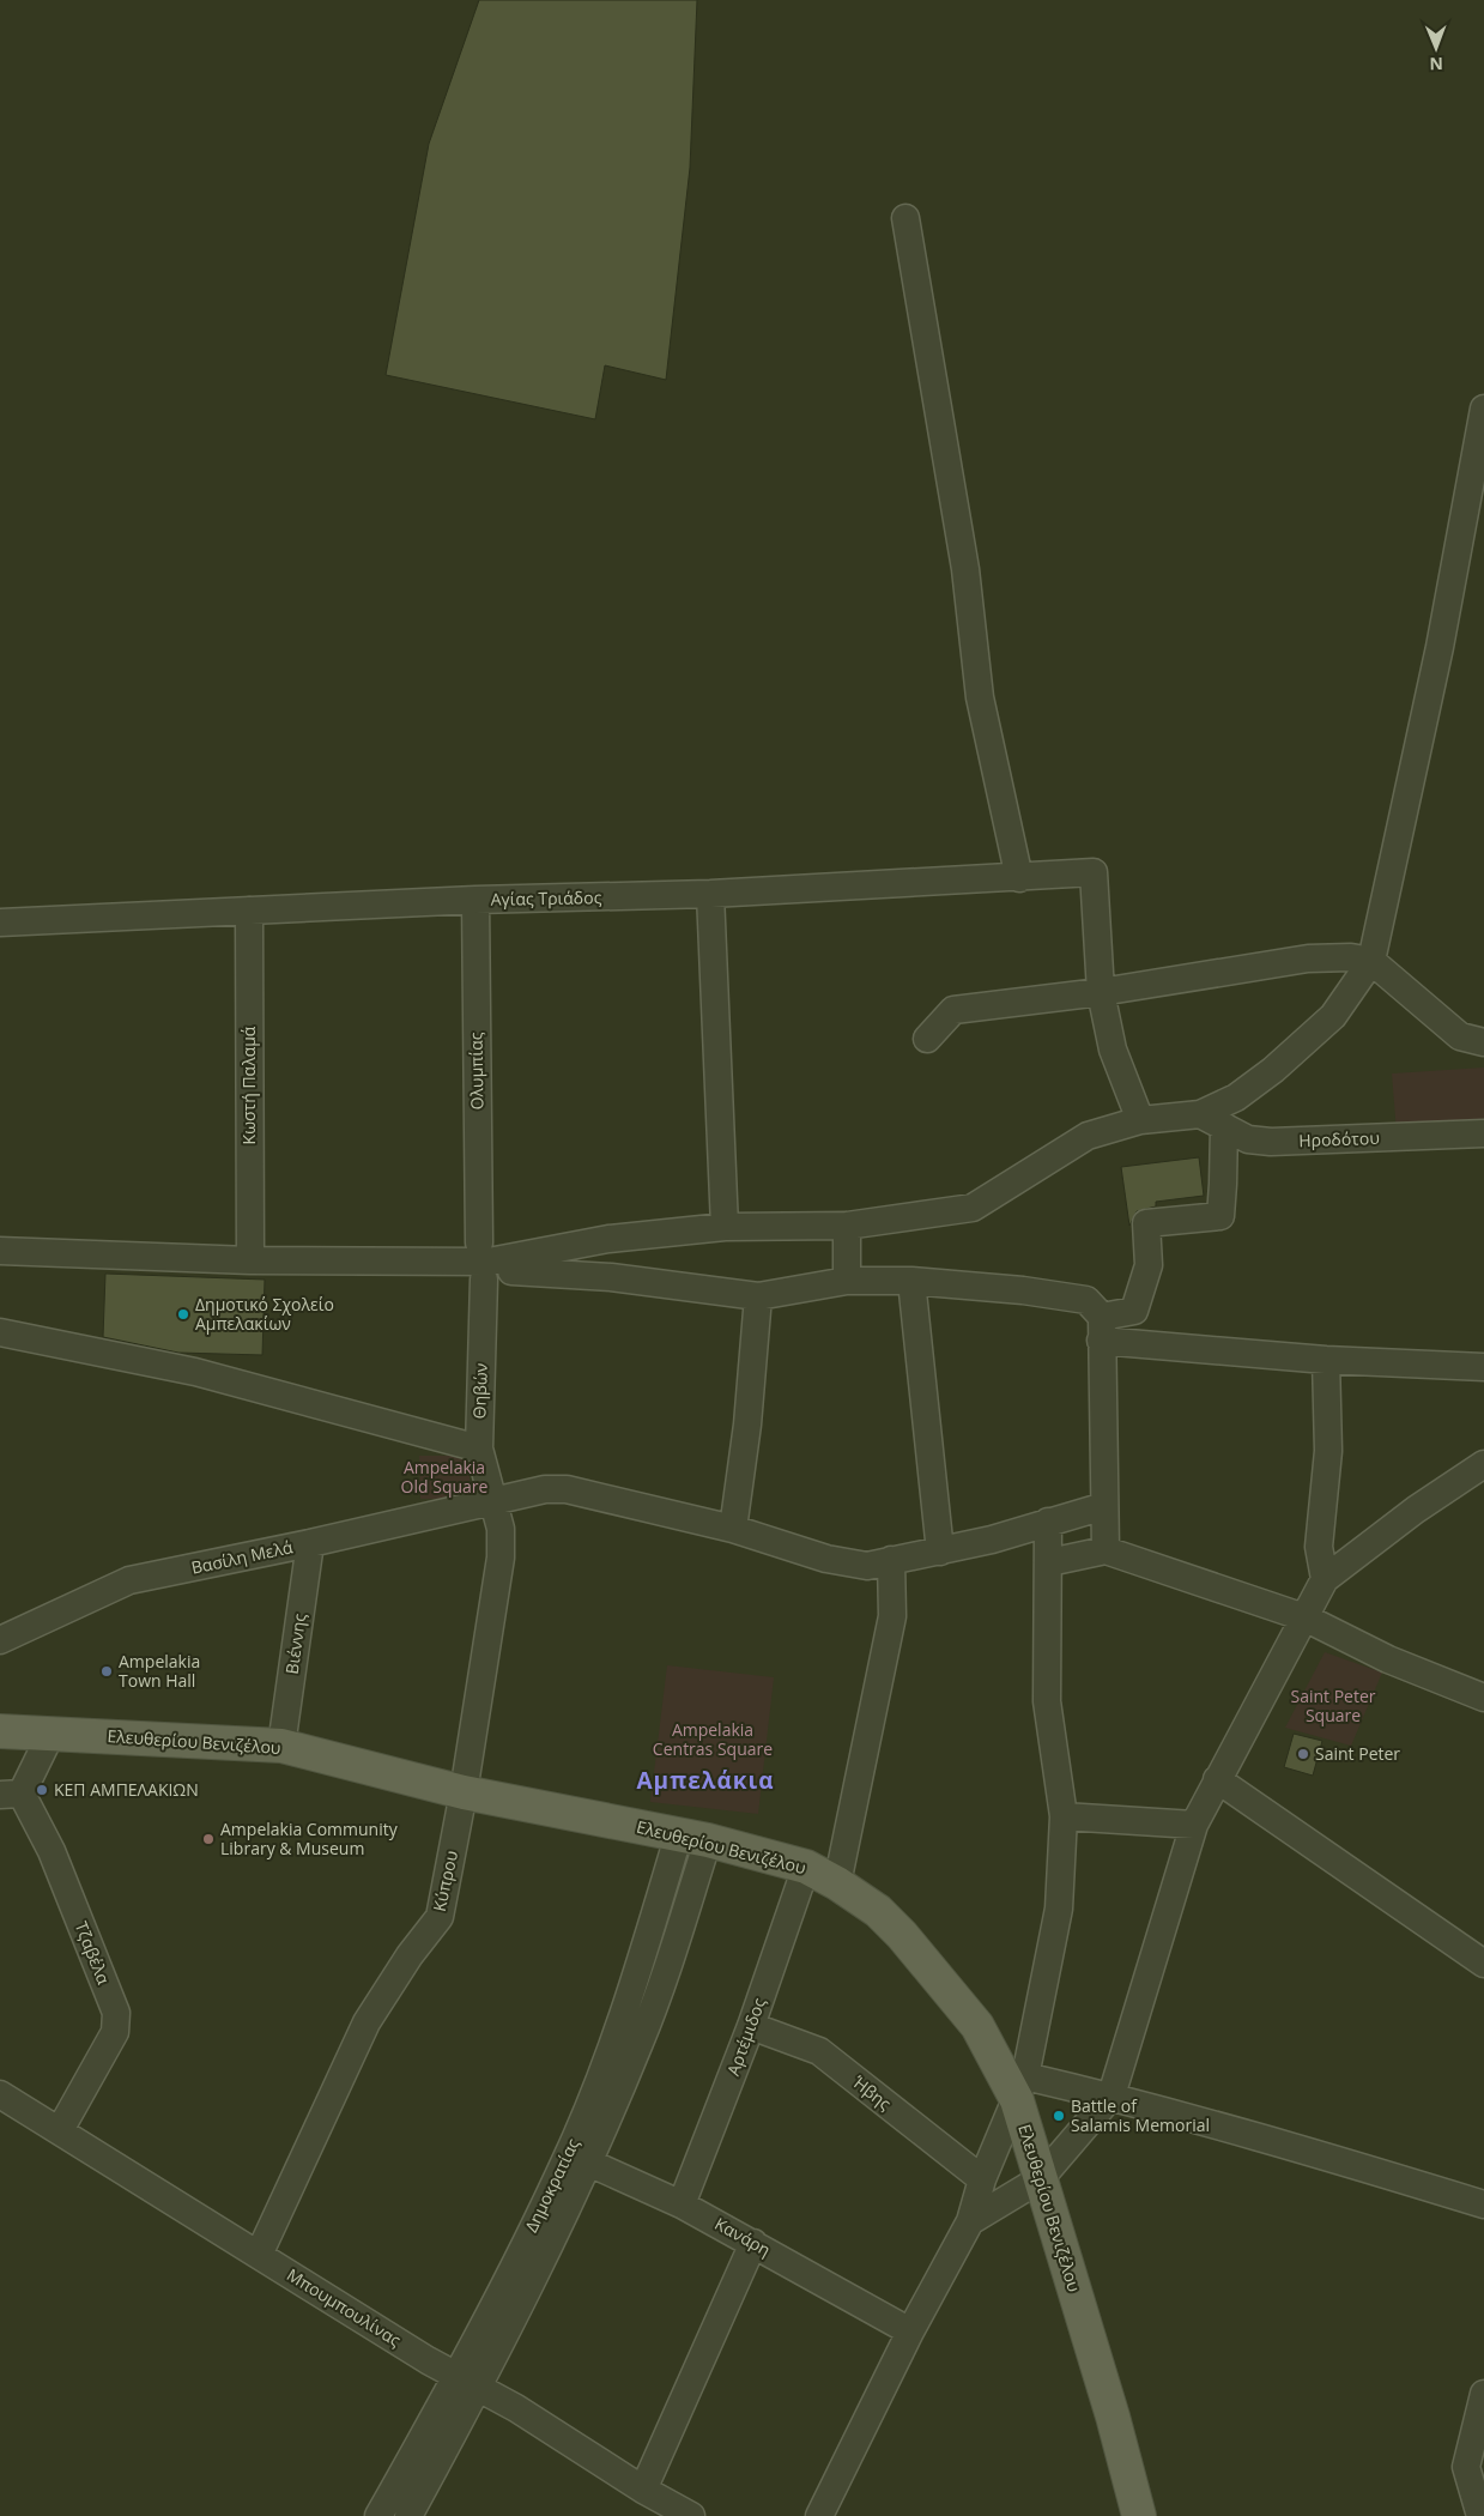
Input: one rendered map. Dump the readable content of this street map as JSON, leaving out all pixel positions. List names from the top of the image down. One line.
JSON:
{"streets":{"main road":["Ελευθερίου Βενιζέλου"],"street":["Αγίας Τριάδος","Ολυμπίας","Κωστή Παλαμά","Ηροδότου","Θηβών","Βασίλη Μελά","Βιέννης","Κύπρου","Τζαβέλα","Αρτέμιδος","Ήβης","Δημοκρατίας","Κανάρη","Μπουμπουλίνας"]},"crossings":[["Αγίας Τριάδος","Ολυμπίας"],["Αγίας Τριάδος","Κωστή Παλαμά"],["Θηβών","Βασίλη Μελά"],["Θηβών","Κύπρου"],["Βασίλη Μελά","Βιέννης"],["Βασίλη Μελά","Κύπρου"],["Βιέννης","Ελευθερίου Βενιζέλου"],["Ελευθερίου Βενιζέλου","Κύπρου"],["Ελευθερίου Βενιζέλου","Αρτέμιδος"],["Ελευθερίου Βενιζέλου","Δημοκρατίας"],["Κύπρου","Μπουμπουλίνας"],["Τζαβέλα","Μπουμπουλίνας"],["Αρτέμιδος","Ήβης"],["Αρτέμιδος","Κανάρη"],["Δημοκρατίας","Κανάρη"],["Δημοκρατίας","Μπουμπουλίνας"]],"districts":["Αμπελάκια"],"parks":["Ampelakia Old Square","Saint Peter Square","Ampelakia Centras Square"],"places":["Δημοτικό Σχολείο Αμπελακίων","Ampelakia Town Hall","Saint Peter","ΚΕΠ ΑΜΠΕΛΑΚΙΩΝ","Ampelakia Community Library & Museum","Battle of Salamis Memorial"],"north":"bottom"}
